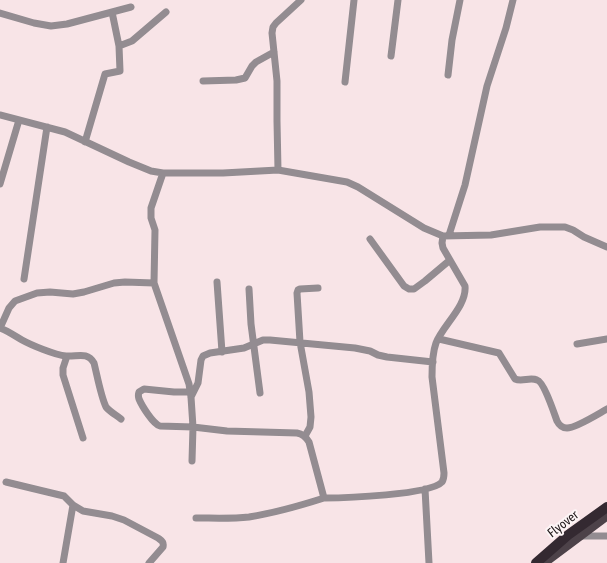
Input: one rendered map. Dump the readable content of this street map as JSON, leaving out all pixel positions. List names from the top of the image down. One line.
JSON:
{"streets":{"highway":["Flyover"]}}
